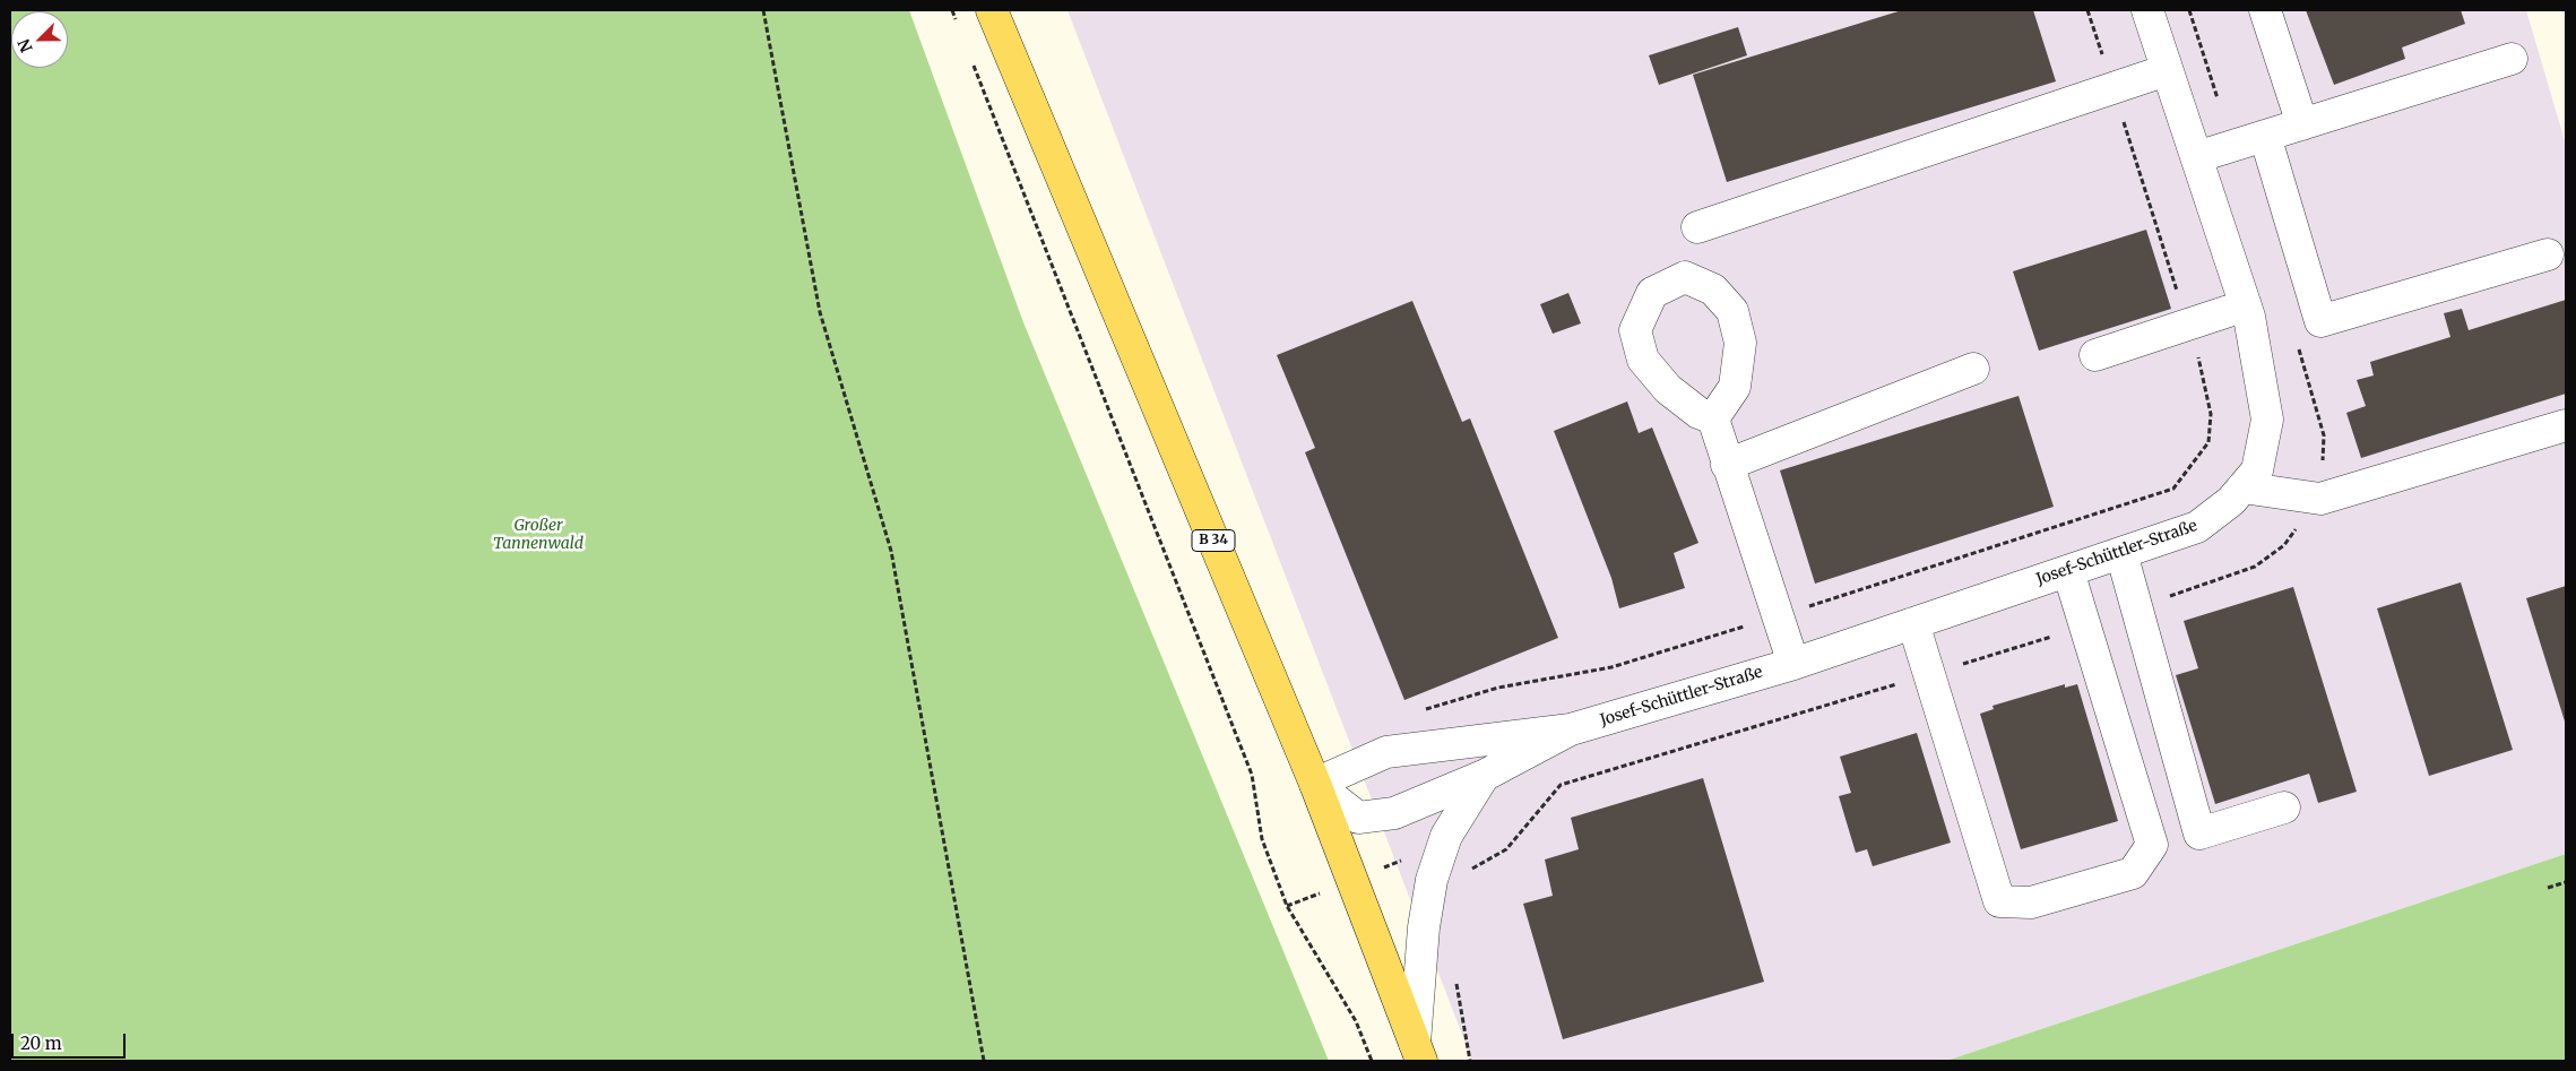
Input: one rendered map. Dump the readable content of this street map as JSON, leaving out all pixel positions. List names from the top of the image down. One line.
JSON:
{"streets":{"main road":["B 34"],"street":["Josef-Schüttler-Straße"]},"crossings":[["B 34","Josef-Schüttler-Straße"]],"parks":["Großer Tannenwald"],"scale_bar":"20 m","north":"bottom left"}
